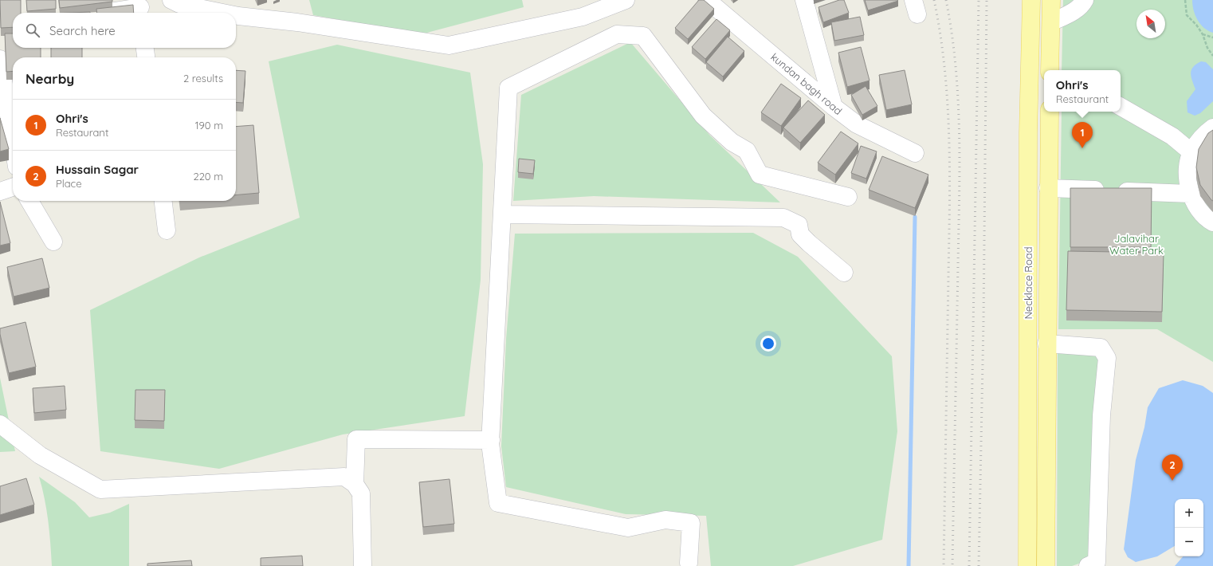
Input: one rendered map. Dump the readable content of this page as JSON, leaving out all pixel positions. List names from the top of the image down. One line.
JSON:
{"streets":{"main road":["Necklace Road"],"street":["kundan bagh road"]},"parks":["Jalavihar Water Park"],"north":"top left","page":{"search":"Search here","heading":["Nearby","2 results"],"popup":["Ohri's","Restaurant"],"list":[{"mark":"1","name":"Ohri's","note":"Restaurant","value":"190 m"},{"mark":"2","name":"Hussain Sagar","note":"Place","value":"220 m"}],"pins":["1","2"],"map_buttons":["+","−"]}}
